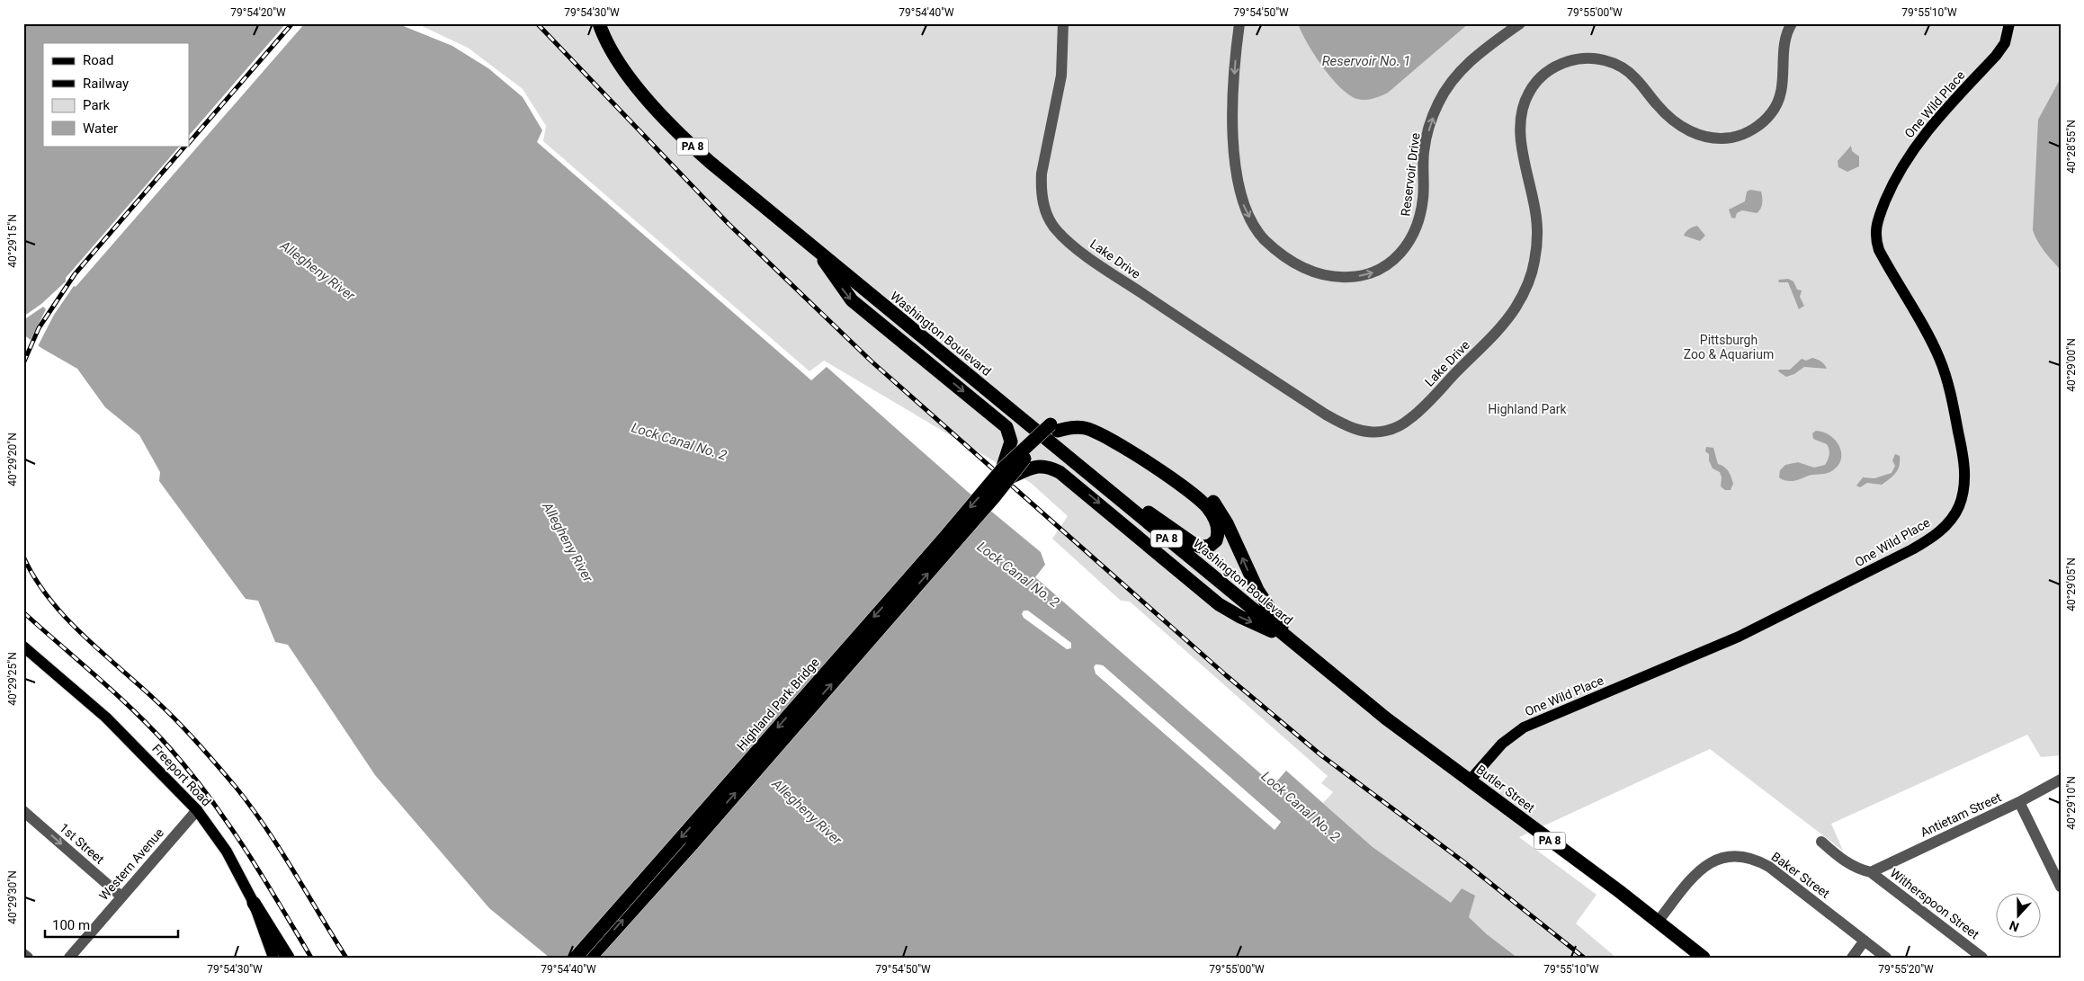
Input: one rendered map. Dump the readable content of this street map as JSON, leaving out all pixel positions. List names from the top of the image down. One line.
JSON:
{"streets":{"highway":["PA 8","Washington Boulevard","Highland Park Bridge","Butler Street"],"main road":["One Wild Place","Freeport Road"],"street":["Reservoir Drive","Lake Drive","Antietam Street","1st Street","Western Avenue","Baker Street","Witherspoon Street"]},"crossings":[["One Wild Place","Butler Street"],["Washington Boulevard","Butler Street"],["Freeport Road","Western Avenue"],["Butler Street","Baker Street"],["Antietam Street","Witherspoon Street"],["1st Street","Western Avenue"]],"one_way":["1st Street"],"water":["Reservoir No. 1","Allegheny River","Lock Canal No. 2"],"parks":["Pittsburgh Zoo & Aquarium","Highland Park"],"legend":["Road","Railway","Park","Water"],"scale_bar":"100 m","north":"bottom","coordinates":["79°54'20\"W","79°54'30\"W","79°54'40\"W","79°54'50\"W","79°55'00\"W","79°55'10\"W","40°28'55\"N","40°29'15\"N","40°29'00\"N","40°29'20\"N","40°29'05\"N","40°29'25\"N","40°29'10\"N","40°29'30\"N","79°55'20\"W"]}
